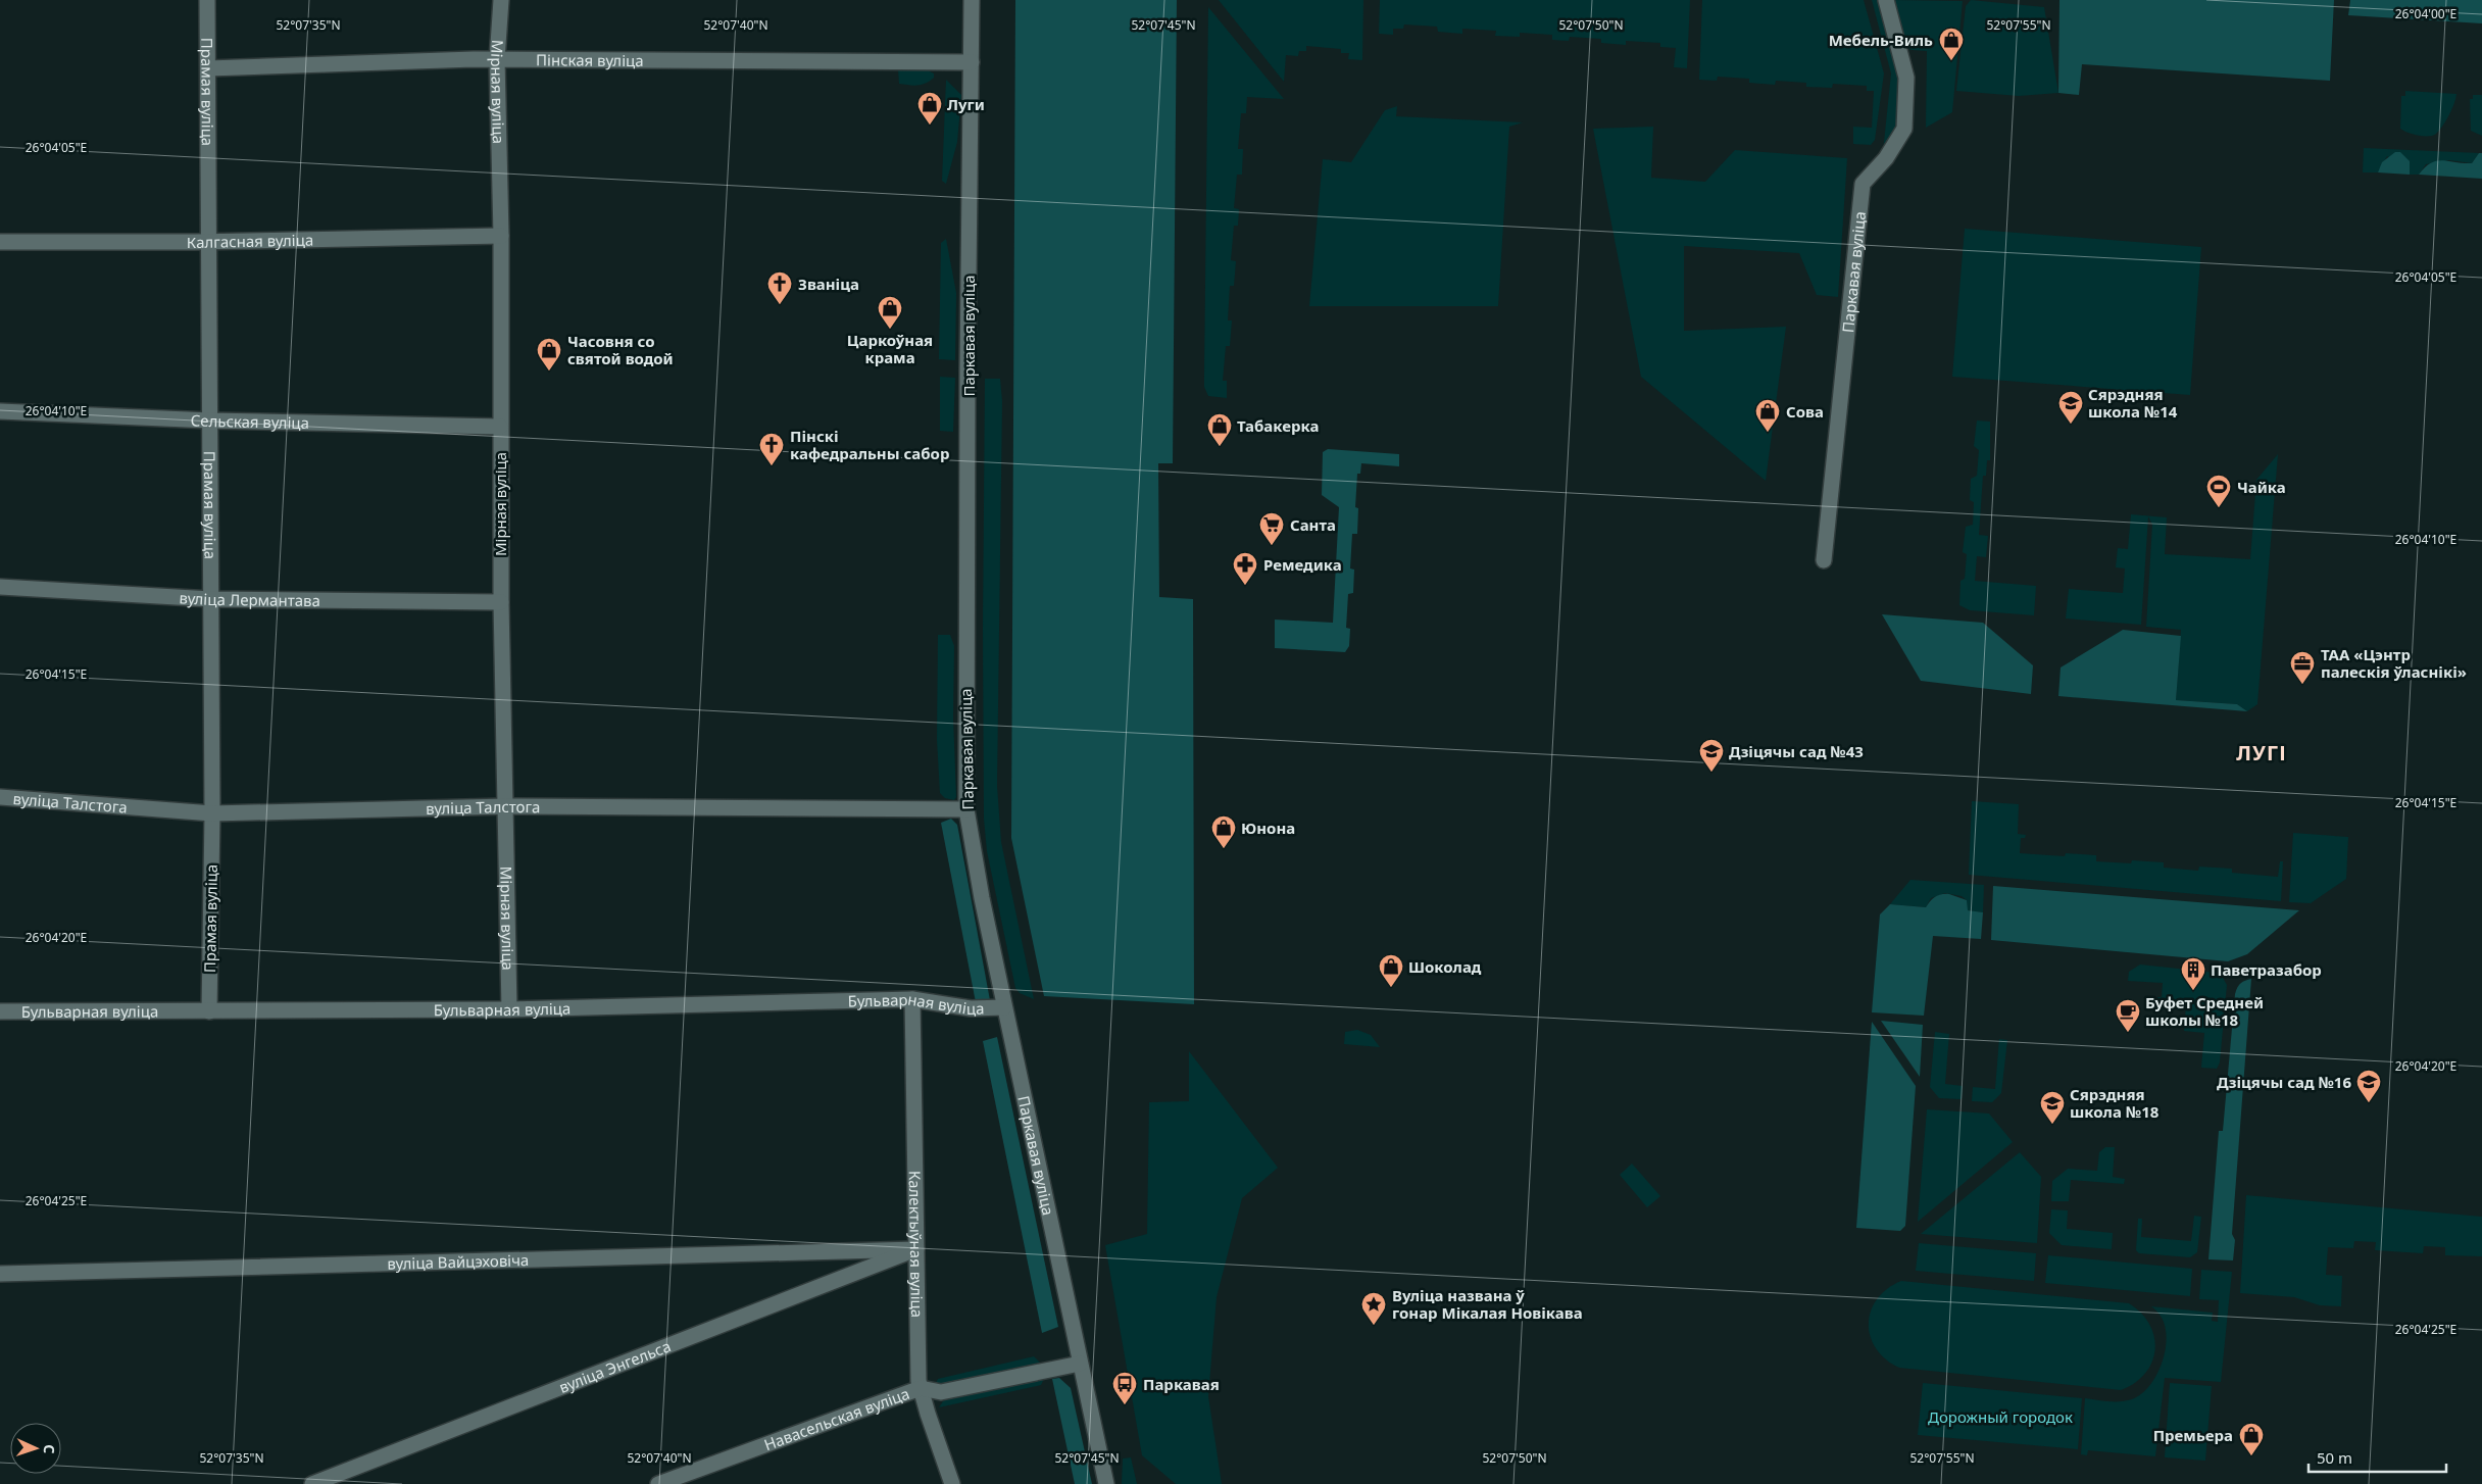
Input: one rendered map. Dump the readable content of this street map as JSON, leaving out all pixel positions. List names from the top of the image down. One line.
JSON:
{"streets":{"street":["Пінская вуліца","Мірная вуліца","Прамая вуліца","Калгасная вуліца","Паркавая вуліца","Сельская вуліца","вуліца Лермантава","вуліца Талстога","Бульварная вуліца","Калектыўная вуліца","вуліца Вайцэховіча","вуліца Энгельса","Навасельская вуліца"]},"crossings":[["Пінская вуліца","Мірная вуліца"],["Пінская вуліца","Прамая вуліца"],["Пінская вуліца","Паркавая вуліца"],["Мірная вуліца","Калгасная вуліца"],["Мірная вуліца","Сельская вуліца"],["Мірная вуліца","вуліца Лермантава"],["Мірная вуліца","вуліца Талстога"],["Мірная вуліца","Бульварная вуліца"],["Прамая вуліца","Калгасная вуліца"],["Прамая вуліца","Сельская вуліца"],["Прамая вуліца","вуліца Лермантава"],["Прамая вуліца","вуліца Талстога"],["Прамая вуліца","Бульварная вуліца"],["Паркавая вуліца","вуліца Талстога"],["Паркавая вуліца","Бульварная вуліца"],["Паркавая вуліца","Навасельская вуліца"],["Бульварная вуліца","Калектыўная вуліца"],["Калектыўная вуліца","вуліца Вайцэховіча"],["Калектыўная вуліца","вуліца Энгельса"],["Калектыўная вуліца","Навасельская вуліца"],["вуліца Вайцэховіча","вуліца Энгельса"]],"districts":["ЛУГІ"],"parks":["Дорожный городок"],"places":{"shop":["Мебель-Виль","Луги","Царкоўная крама","Часовня со святой водой","Сова","Табакерка","Юнона","Шоколад","Премьера"],"church":["Званіца","Пінскі кафедральны сабор"],"school or university":["Сярэдняя школа №14","Дзіцячы сад №43","Дзіцячы сад №16","Сярэдняя школа №18"],"sports":["Чайка"],"supermarket":["Санта"],"pharmacy":["Ремедика"],"office":["ТАА «Цэнтр палескія ўласнікі»"],"building":["Паветразабор"],"cafe":["Буфет Средней школы №18"],"place":["Вуліца названа ў гонар Мікалая Новікава"],"bus stop":["Паркавая"]},"scale_bar":"50 m","north":"right","coordinates":["26°04'00\"E","52°07'35\"N","52°07'40\"N","52°07'45\"N","52°07'50\"N","52°07'55\"N","26°04'05\"E","26°04'10\"E","26°04'15\"E","26°04'20\"E","26°04'25\"E"]}
